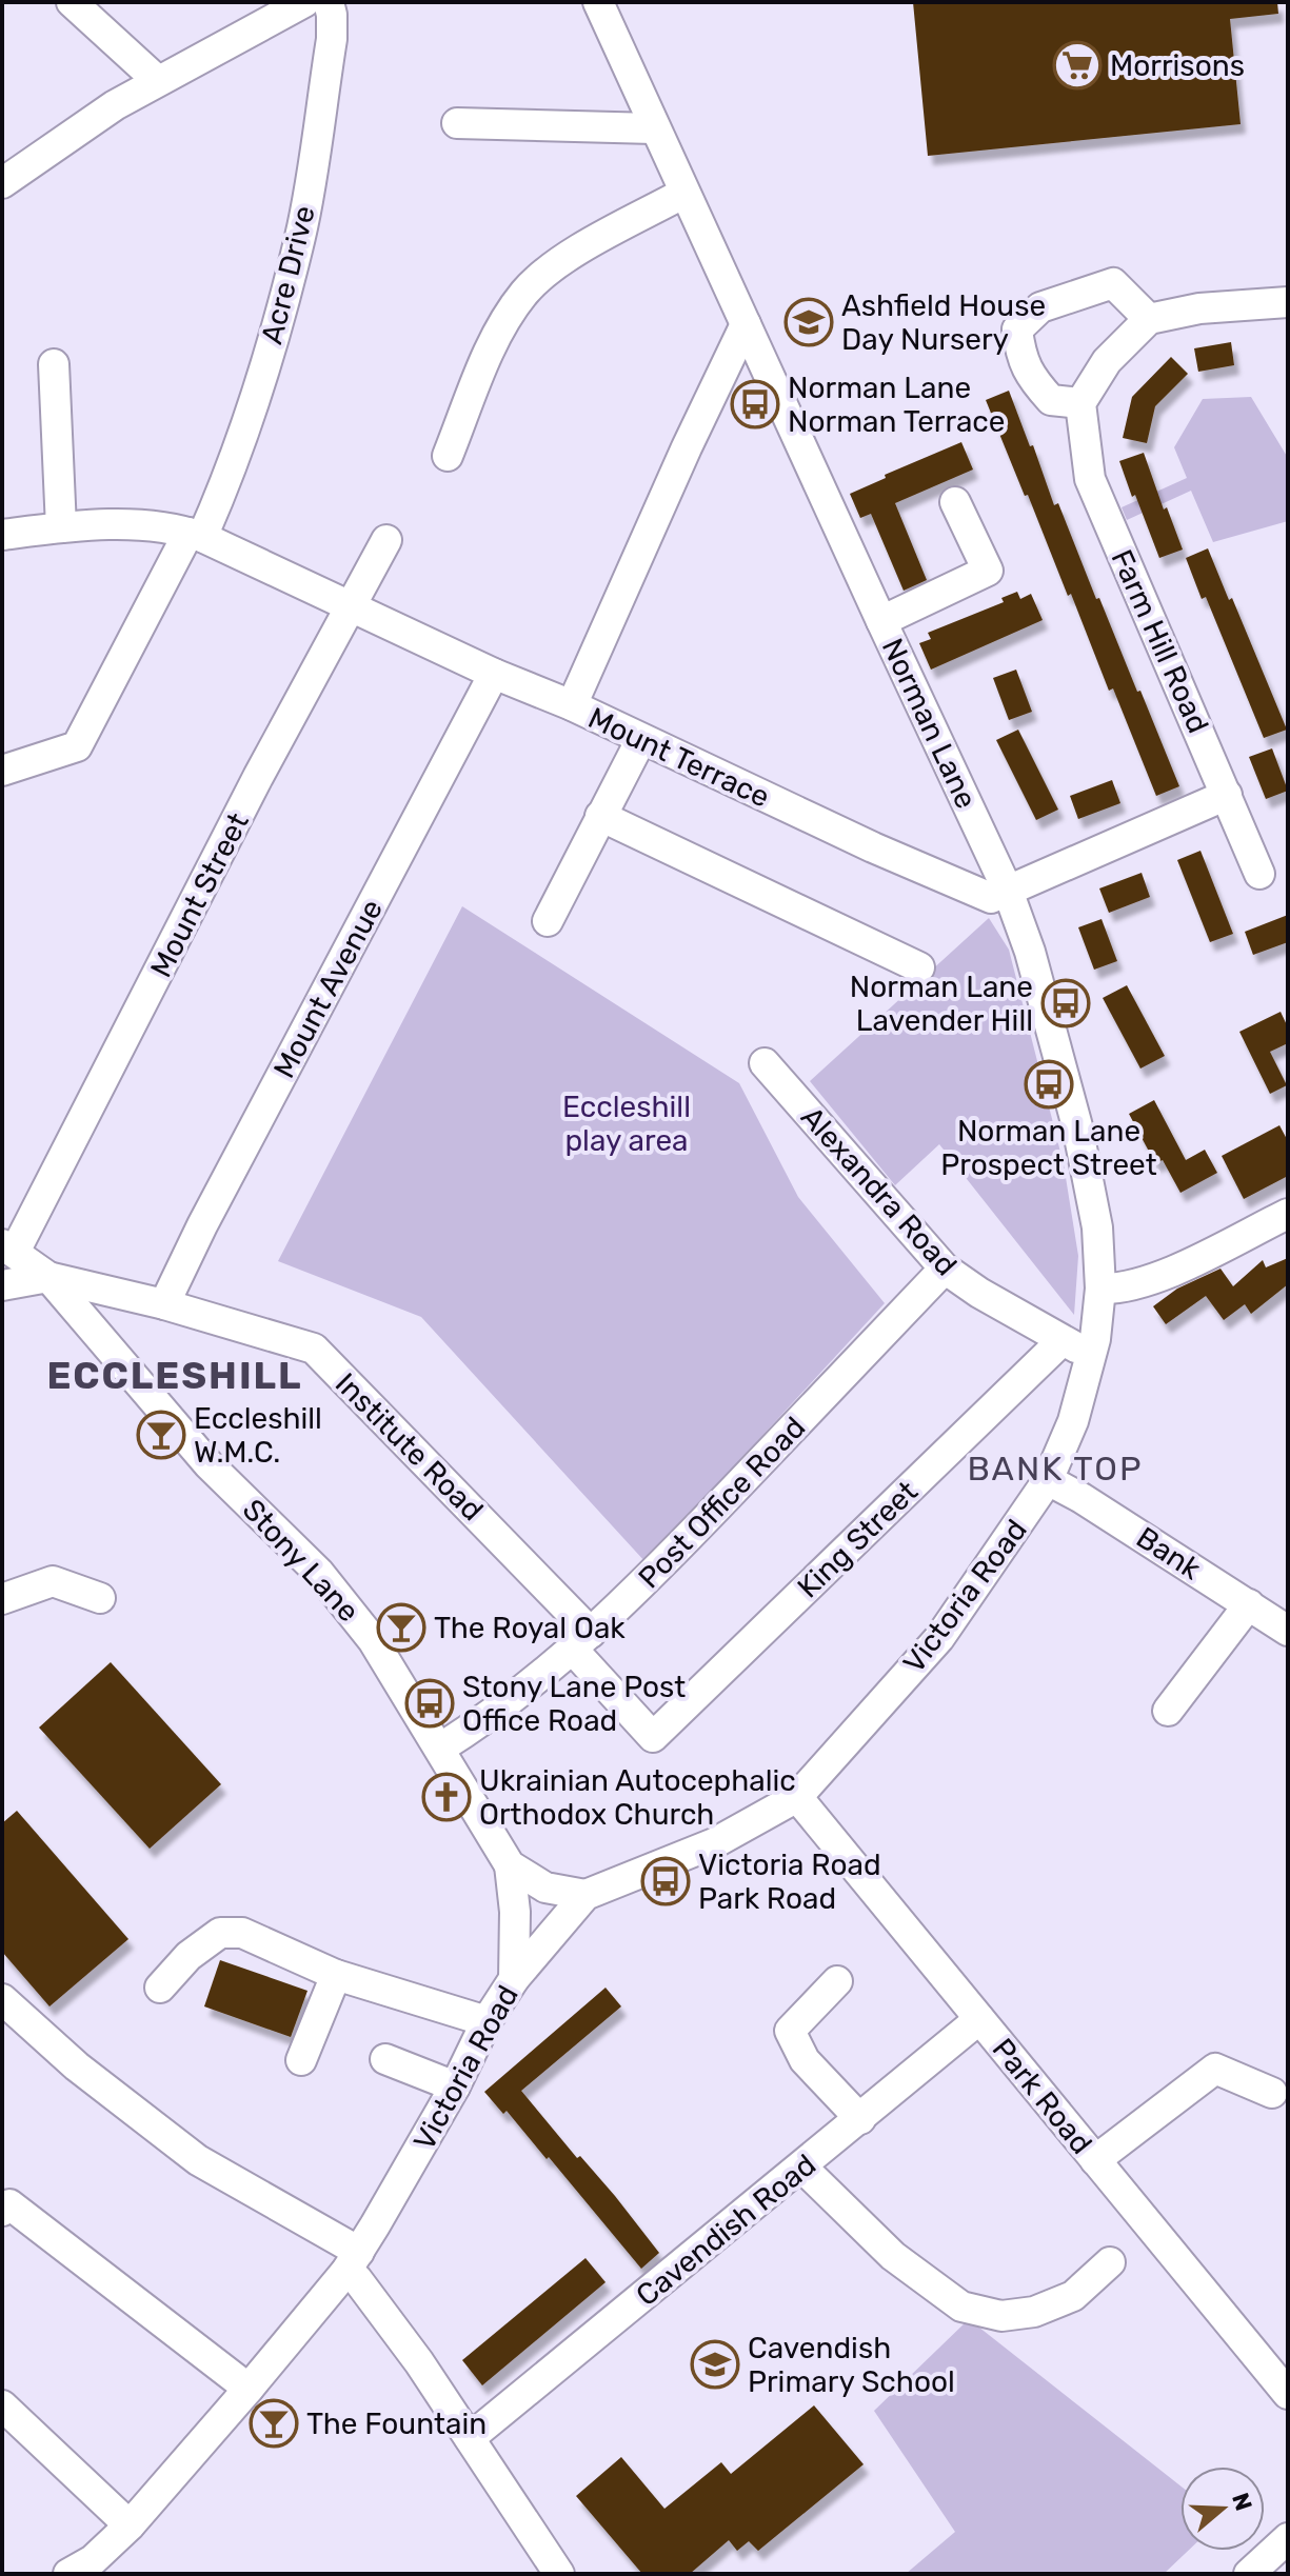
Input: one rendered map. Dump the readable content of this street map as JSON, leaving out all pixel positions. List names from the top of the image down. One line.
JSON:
{"streets":{"street":["Acre Drive","Farm Hill Road","Norman Lane","Mount Terrace","Mount Street","Mount Avenue","Alexandra Road","Institute Road","Post Office Road","King Street","Bank","Stony Lane","Victoria Road","Park Road","Cavendish Road"]},"crossings":[["Acre Drive","Mount Terrace"],["Norman Lane","Mount Terrace"],["Norman Lane","Alexandra Road"],["Norman Lane","Bank"],["Norman Lane","Victoria Road"],["Mount Terrace","Mount Street"],["Mount Terrace","Mount Avenue"],["Mount Street","Stony Lane"],["Mount Avenue","Institute Road"],["Alexandra Road","Post Office Road"],["Alexandra Road","King Street"],["Institute Road","Post Office Road"],["Institute Road","King Street"],["Institute Road","Stony Lane"],["Post Office Road","Stony Lane"],["Bank","Victoria Road"],["Stony Lane","Victoria Road"],["Victoria Road","Park Road"],["Park Road","Cavendish Road"]],"districts":["ECCLESHILL","BANK TOP"],"parks":["Eccleshill play area"],"places":{"supermarket":["Morrisons"],"school or university":["Ashfield House Day Nursery","Cavendish Primary School"],"bus stop":["Norman Lane Norman Terrace","Norman Lane Lavender Hill","Norman Lane Prospect Street","Stony Lane Post Office Road","Victoria Road Park Road"],"bar":["Eccleshill W.M.C.","The Royal Oak","The Fountain"],"church":["Ukrainian Autocephalic Orthodox Church"]},"north":"right"}
